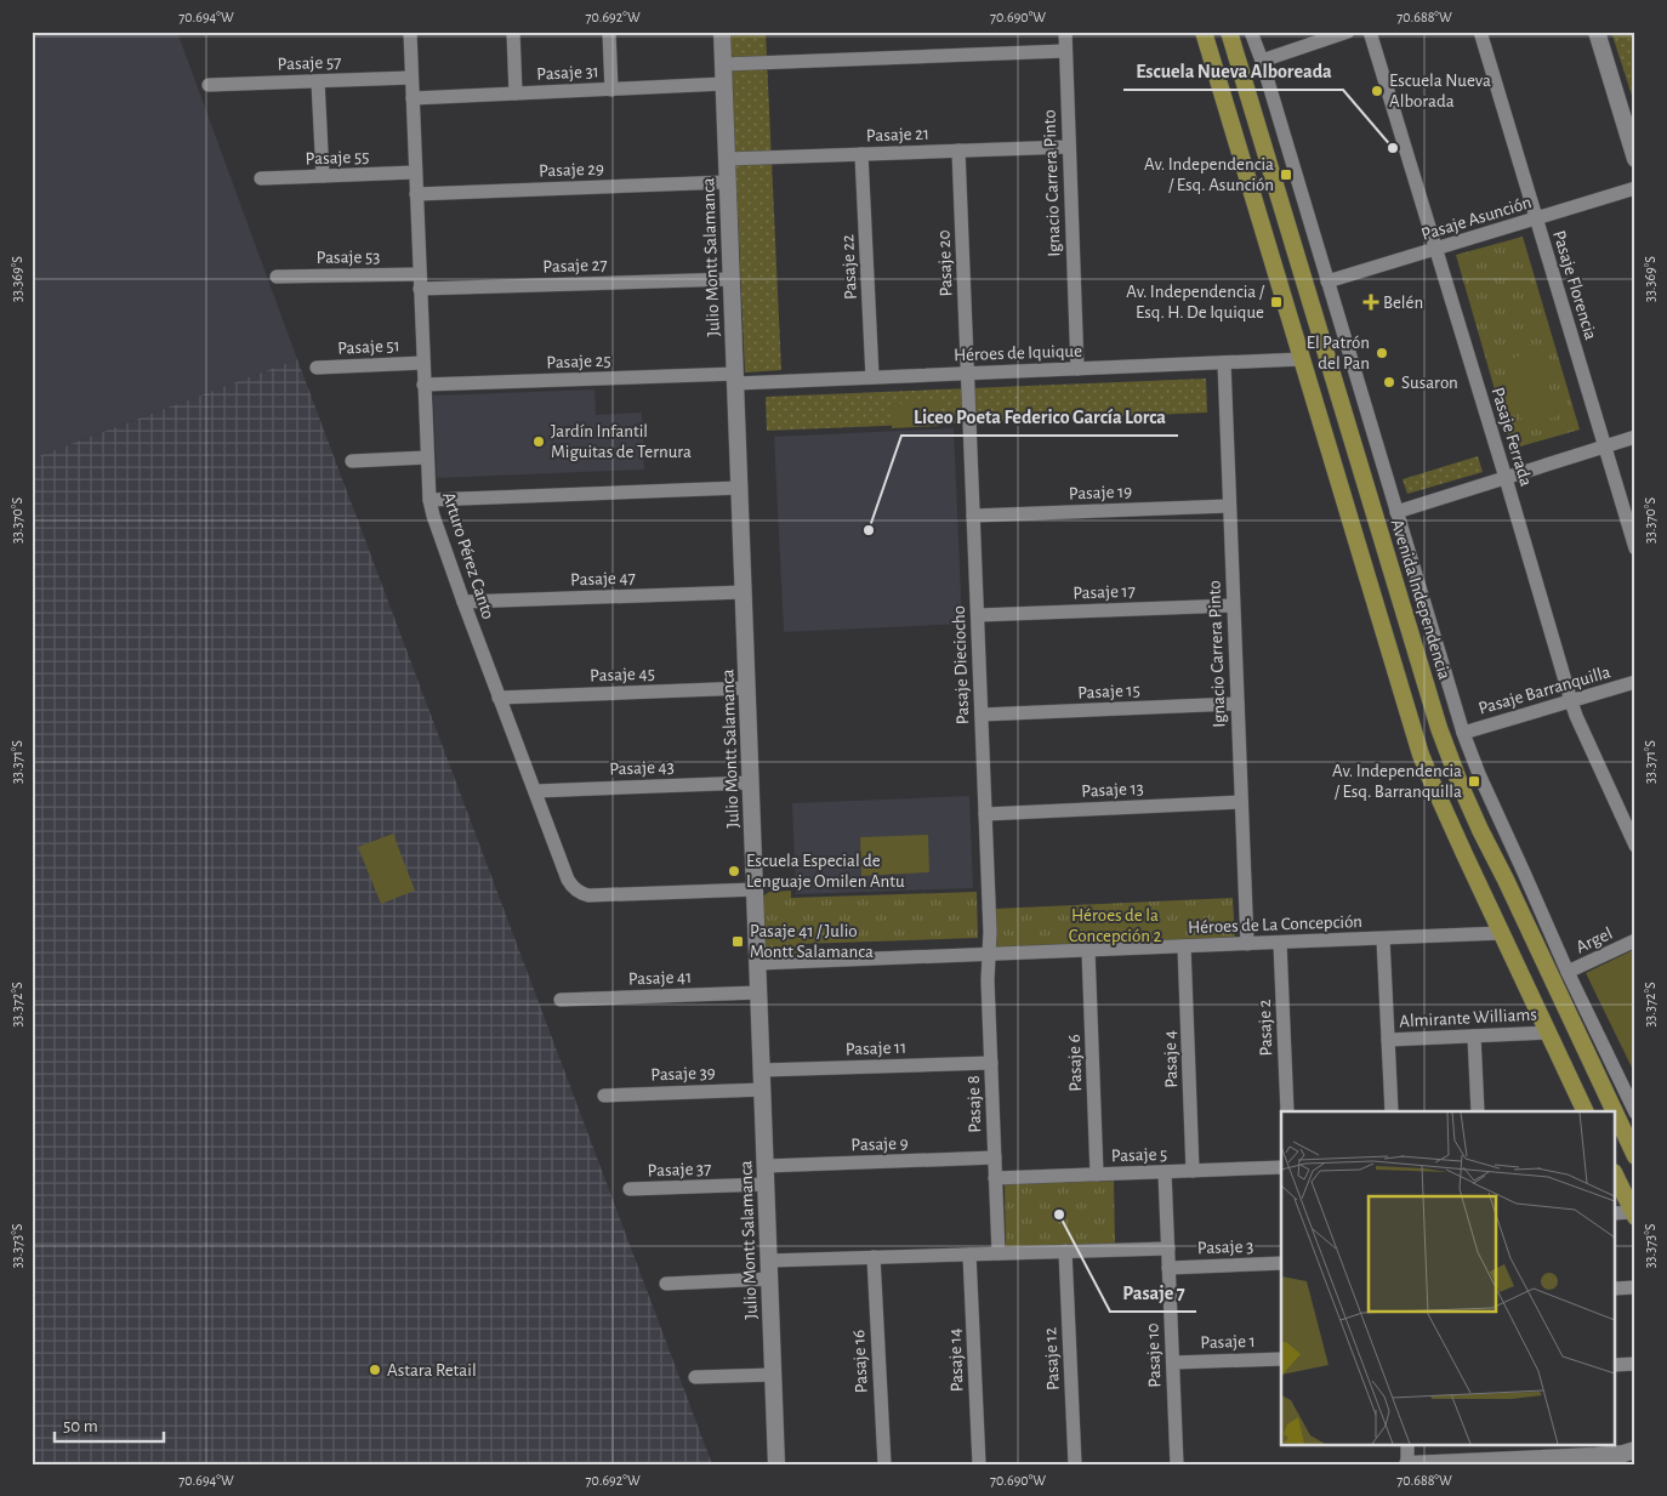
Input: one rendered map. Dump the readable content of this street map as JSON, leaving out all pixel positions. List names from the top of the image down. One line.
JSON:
{"streets":{"main road":["Avenida Independencia"],"street":["Pasaje 57","Pasaje 31","Pasaje 21","Pasaje 55","Pasaje 29","Ignacio Carrera Pinto","Pasaje Asunción","Pasaje 53","Julio Montt Salamanca","Pasaje 20","Pasaje 27","Pasaje 22","Pasaje Florencia","Pasaje 51","Héroes de Iquique","Pasaje 25","Pasaje Ferrada","Pasaje 19","Arturo Pérez Canto","Pasaje 47","Pasaje 17","Pasaje Dieciocho","Pasaje 45","Pasaje Barranquilla","Pasaje 15","Pasaje 43","Pasaje 13","Héroes de La Concepción","Argel","Pasaje 41","Almirante Williams","Pasaje 2","Pasaje 11","Pasaje 4","Pasaje 6","Pasaje 39","Pasaje 8","Pasaje 9","Pasaje 5","Pasaje 37","Pasaje 3","Pasaje 1","Pasaje 10","Pasaje 12","Pasaje 14","Pasaje 16"]},"crossings":[["Pasaje 57","Arturo Pérez Canto"],["Pasaje 31","Julio Montt Salamanca"],["Pasaje 31","Arturo Pérez Canto"],["Pasaje 21","Ignacio Carrera Pinto"],["Pasaje 21","Julio Montt Salamanca"],["Pasaje 21","Pasaje 20"],["Pasaje 21","Pasaje 22"],["Pasaje 55","Arturo Pérez Canto"],["Pasaje 29","Julio Montt Salamanca"],["Pasaje 29","Arturo Pérez Canto"],["Ignacio Carrera Pinto","Héroes de Iquique"],["Ignacio Carrera Pinto","Pasaje 19"],["Ignacio Carrera Pinto","Pasaje 17"],["Ignacio Carrera Pinto","Pasaje 15"],["Ignacio Carrera Pinto","Pasaje 13"],["Ignacio Carrera Pinto","Héroes de La Concepción"],["Pasaje Asunción","Pasaje Florencia"],["Pasaje Asunción","Pasaje Ferrada"],["Pasaje Asunción","Avenida Independencia"],["Pasaje 53","Arturo Pérez Canto"],["Julio Montt Salamanca","Pasaje 27"],["Julio Montt Salamanca","Héroes de Iquique"],["Julio Montt Salamanca","Pasaje 25"],["Julio Montt Salamanca","Arturo Pérez Canto"],["Julio Montt Salamanca","Pasaje 47"],["Julio Montt Salamanca","Pasaje 45"],["Julio Montt Salamanca","Pasaje 43"],["Julio Montt Salamanca","Héroes de La Concepción"],["Julio Montt Salamanca","Pasaje 41"],["Julio Montt Salamanca","Pasaje 11"],["Julio Montt Salamanca","Pasaje 39"],["Julio Montt Salamanca","Pasaje 9"],["Julio Montt Salamanca","Pasaje 37"],["Pasaje 20","Héroes de Iquique"],["Pasaje 20","Pasaje Dieciocho"],["Pasaje 27","Arturo Pérez Canto"],["Pasaje 22","Héroes de Iquique"],["Pasaje 51","Arturo Pérez Canto"],["Héroes de Iquique","Pasaje 25"],["Héroes de Iquique","Pasaje Dieciocho"],["Pasaje 25","Arturo Pérez Canto"],["Pasaje Ferrada","Pasaje Barranquilla"],["Pasaje 19","Pasaje Dieciocho"],["Arturo Pérez Canto","Pasaje 47"],["Arturo Pérez Canto","Pasaje 45"],["Arturo Pérez Canto","Pasaje 43"],["Pasaje 17","Pasaje Dieciocho"],["Avenida Independencia","Pasaje Barranquilla"],["Avenida Independencia","Argel"],["Pasaje Dieciocho","Pasaje 15"],["Pasaje Dieciocho","Pasaje 13"],["Pasaje Dieciocho","Héroes de La Concepción"],["Pasaje Dieciocho","Pasaje 8"],["Héroes de La Concepción","Pasaje 2"],["Héroes de La Concepción","Pasaje 4"],["Héroes de La Concepción","Pasaje 6"],["Héroes de La Concepción","Pasaje 8"],["Pasaje 11","Pasaje 8"],["Pasaje 4","Pasaje 5"],["Pasaje 6","Pasaje 5"],["Pasaje 8","Pasaje 9"],["Pasaje 8","Pasaje 5"],["Pasaje 5","Pasaje 10"],["Pasaje 3","Pasaje 10"],["Pasaje 1","Pasaje 10"]],"parks":["Héroes de la Concepción 2"],"places":{"other":["Escuela Nueva Alborada","Escuela Nueva Alboreada","El Patrón del Pan","Susaron","Jardín Infantil Miguitas de Ternura","Liceo Poeta Federico García Lorca","Escuela Especial de Lenguaje Omilen Antu","Pasaje 7","Astara Retail"],"transit":["Av. Independencia / Esq. Asunción","Av. Independencia / Esq. H. De Iquique","Av. Independencia / Esq. Barranquilla","Pasaje 41 / Julio Montt Salamanca"],"health":["Belén"]},"scale_bar":"50 m","coordinates":["70.694°W","70.692°W","70.690°W","70.688°W","33.369°S","33.370°S","33.371°S","33.372°S","33.373°S"]}
